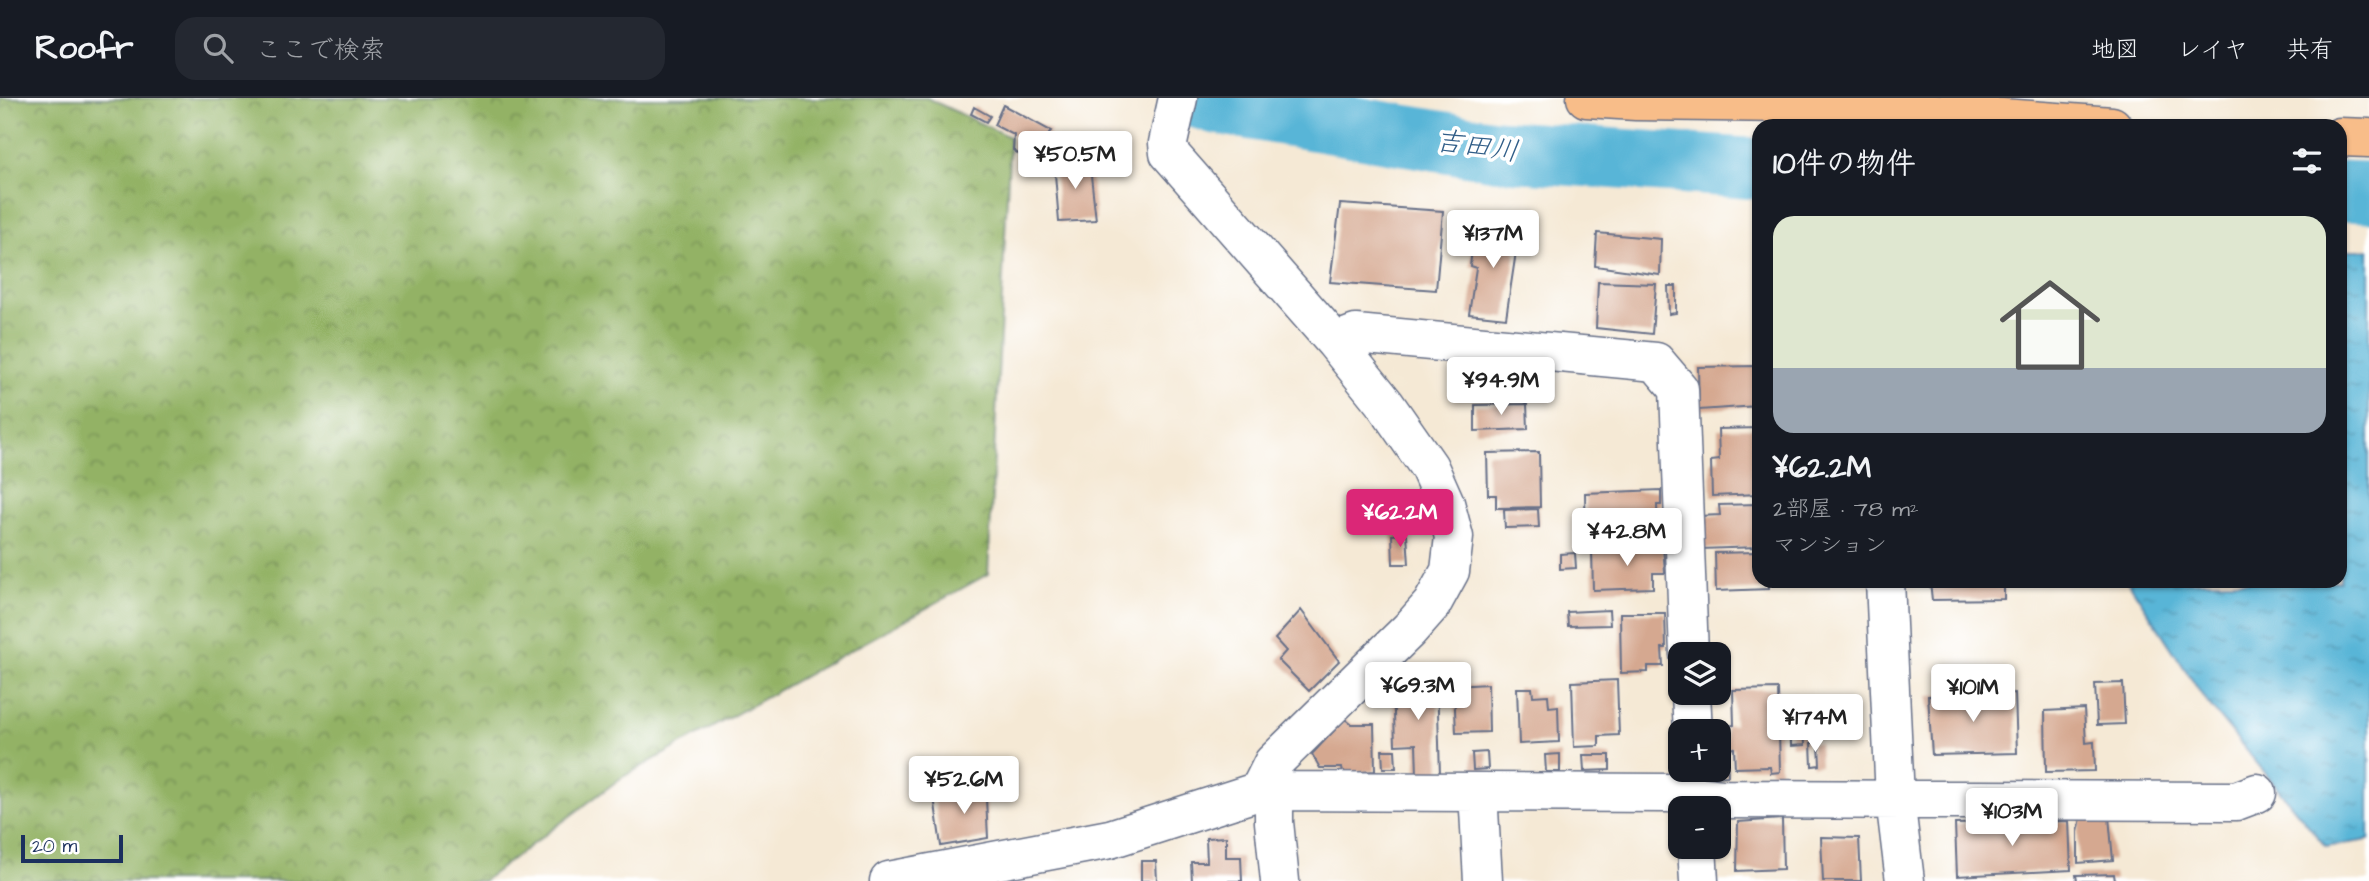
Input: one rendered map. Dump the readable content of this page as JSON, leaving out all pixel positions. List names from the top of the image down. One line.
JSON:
{"water":["吉田川"],"scale_bar":"20 m","page":{"header":"Roofr","search":"ここで検索","nav":["地図","レイヤ","共有"],"heading":"10件の物件","price":["¥50.5M","¥137M","¥94.9M","¥62.2M","¥42.8M","¥69.3M","¥101M","¥174M","¥52.6M","¥103M"],"list":[{"name":"¥62.2M","note":"2部屋 · 78 m² · マンション"}],"map_buttons":["+","−"],"scale":"20 m"}}
